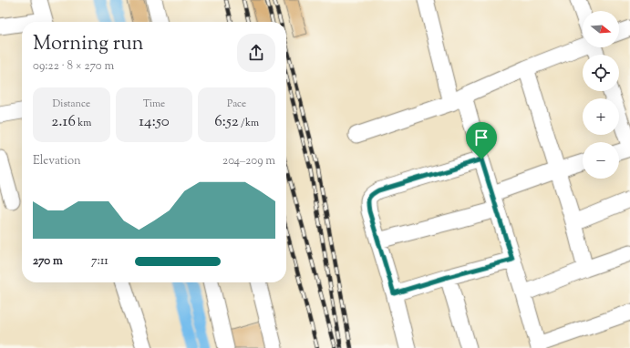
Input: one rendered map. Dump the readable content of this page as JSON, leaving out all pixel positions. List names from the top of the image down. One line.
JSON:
{"north":"right","page":{"map_buttons":["+","−"],"heading":["Morning run","09:22 · 8 × 270 m"],"stats":[["Distance","2.16 km"],["Time","14:50"],["Pace","6:52 /km"]],"chart":["Elevation","204–209 m"],"list":[{"name":"270 m","note":"7:11"}]}}
